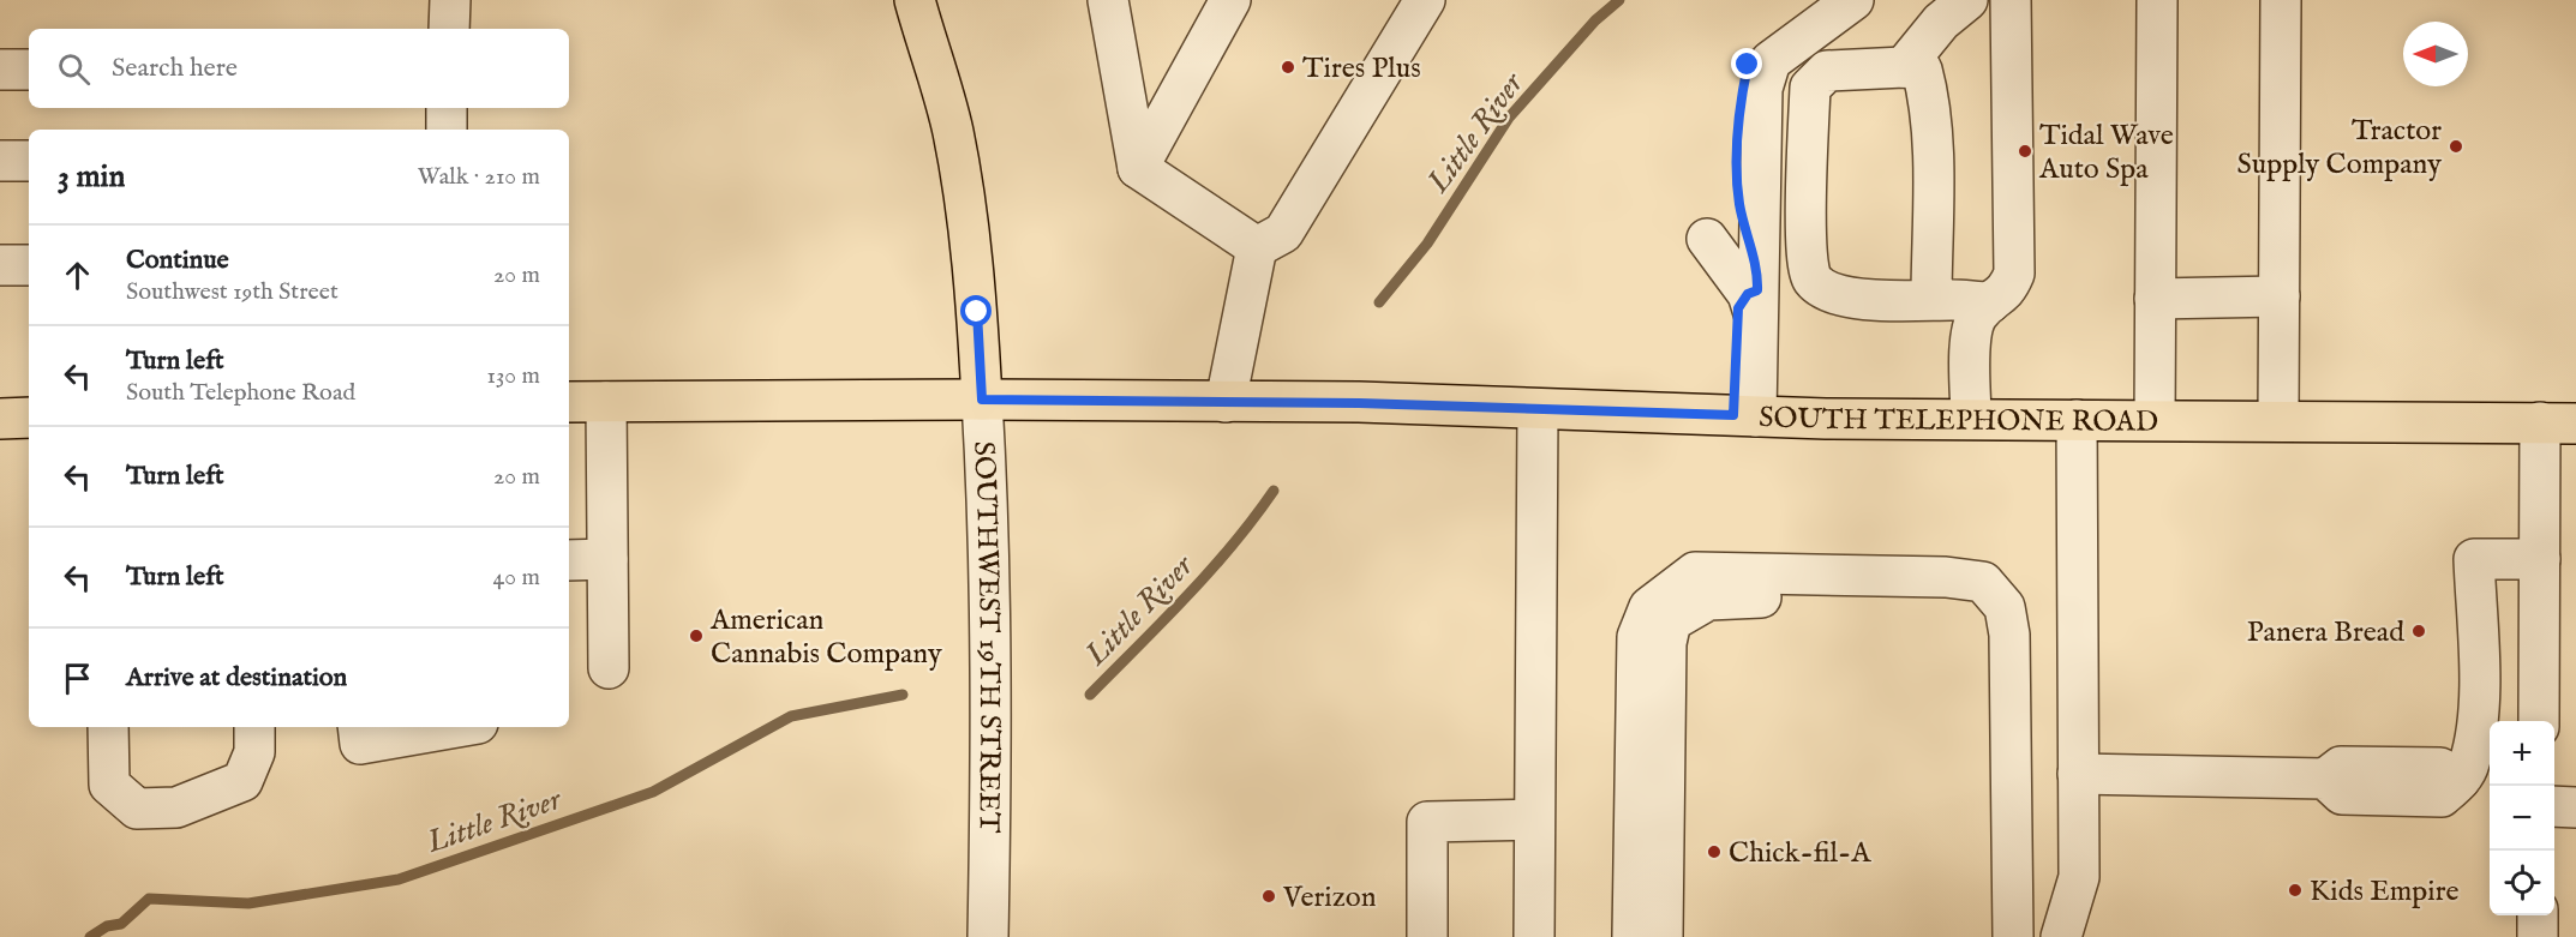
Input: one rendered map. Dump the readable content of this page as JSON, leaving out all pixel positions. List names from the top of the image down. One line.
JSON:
{"streets":{"main road":["SOUTH TELEPHONE ROAD","SOUTHWEST 19TH STREET"]},"crossings":[["SOUTH TELEPHONE ROAD","SOUTHWEST 19TH STREET"]],"water":["Little River"],"places":["Tires Plus","Tractor Supply Company","Tidal Wave Auto Spa","Panera Bread","American Cannabis Company","Chick-fil-A","Kids Empire","Verizon"],"north":"left","page":{"search":"Search here","heading":["3 min","Walk · 210 m"],"list":[["Continue","Southwest 19th Street","20 m"],["Turn left","South Telephone Road","130 m"],["Turn left","20 m"],["Turn left","40 m"],"Arrive at destination"],"map_buttons":["+","−"]}}
